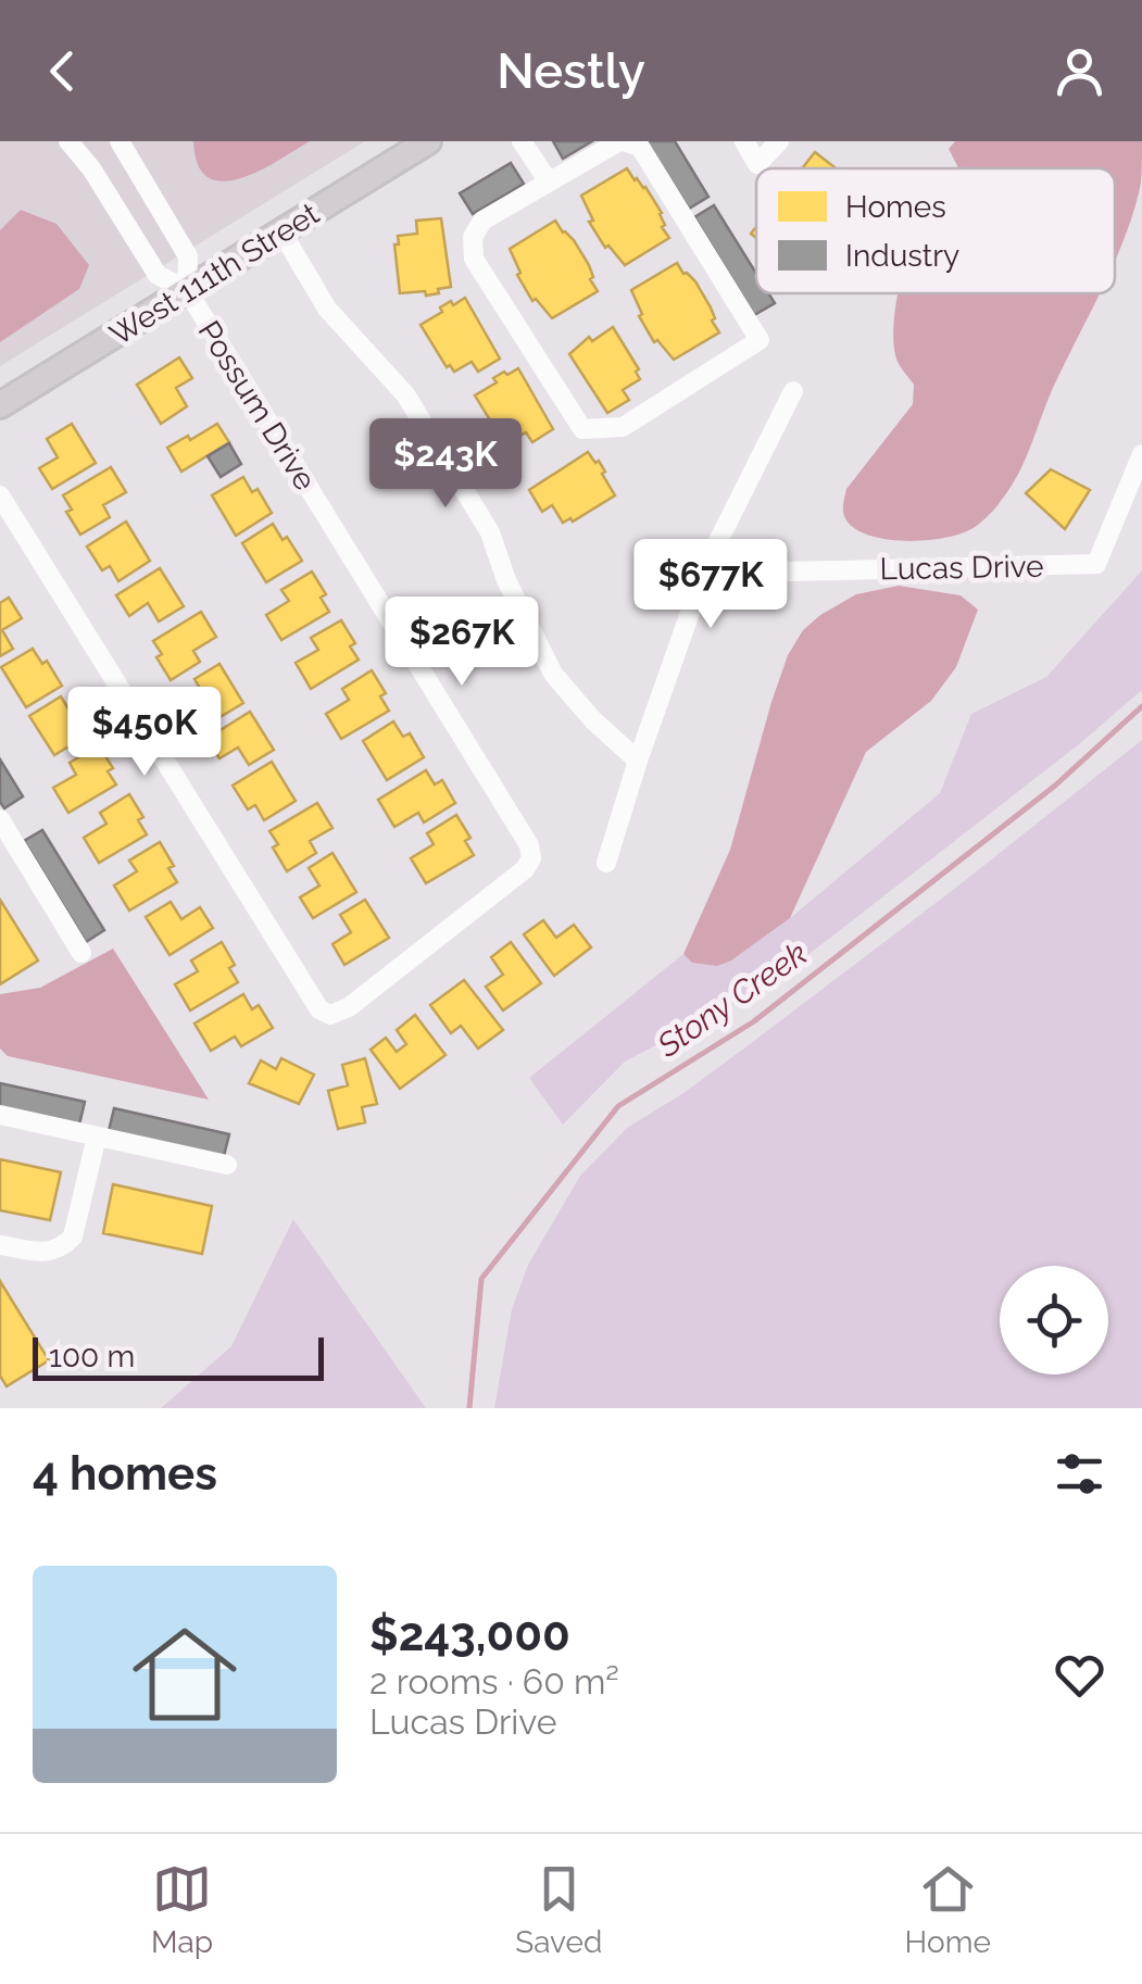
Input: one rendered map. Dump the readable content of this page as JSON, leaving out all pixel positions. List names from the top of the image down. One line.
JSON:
{"streets":{"main road":["West 111th Street"],"street":["Possum Drive","Lucas Drive"]},"crossings":[["West 111th Street","Possum Drive"]],"water":["Stony Creek"],"legend":["Homes","Industry"],"scale_bar":"100 m","page":{"header":"Nestly","price":["$243K","$677K","$267K","$450K"],"scale":"100 m","heading":"4 homes","list":[{"name":"$243,000","note":"2 rooms · 60 m² · Lucas Drive"}],"tabs":["Map","Saved","Home"]}}
